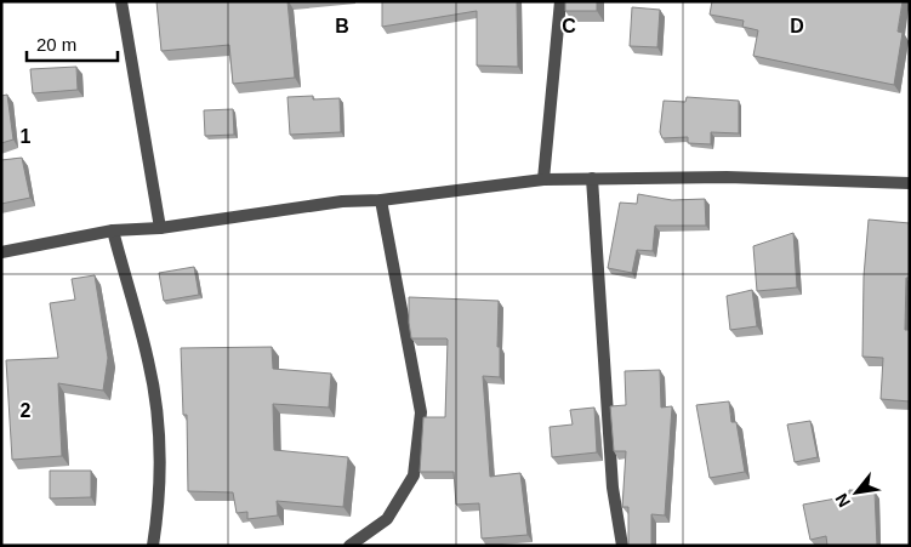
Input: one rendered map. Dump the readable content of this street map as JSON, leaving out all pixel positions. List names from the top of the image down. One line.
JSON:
{"scale_bar":"20 m","north":"bottom left","grid":{"columns":["B","C","D"],"rows":["1","2"]}}
